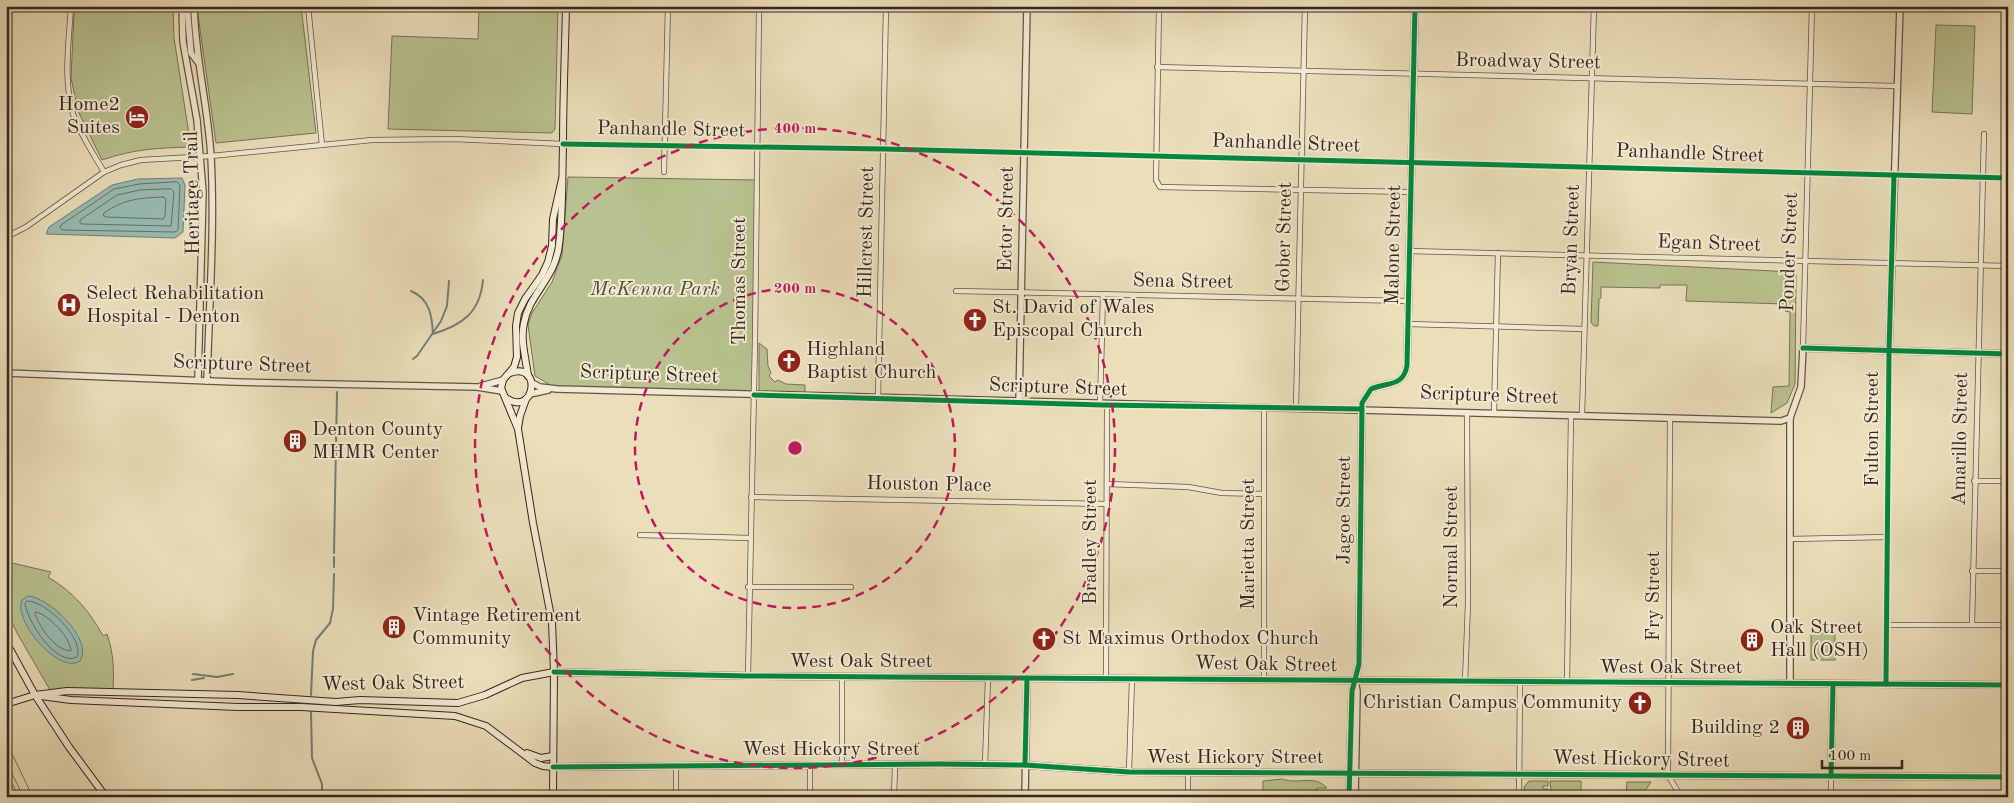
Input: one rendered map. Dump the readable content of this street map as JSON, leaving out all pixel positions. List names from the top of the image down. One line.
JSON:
{"streets":{"main road":["West Oak Street","West Hickory Street"],"street":["Broadway Street","Panhandle Street","Heritage Trail","Ector Street","Hillcrest Street","Gober Street","Bryan Street","Egan Street","Malone Street","Ponder Street","Thomas Street","Sena Street","Scripture Street","Fulton Street","Amarillo Street","Houston Place","Jagoe Street","Bradley Street","Marietta Street","Normal Street","Fry Street"]},"crossings":[["Broadway Street","Gober Street"],["Broadway Street","Bryan Street"],["Broadway Street","Malone Street"],["Broadway Street","Ponder Street"],["Broadway Street","Fulton Street"],["Panhandle Street","Heritage Trail"],["Panhandle Street","Ector Street"],["Panhandle Street","Hillcrest Street"],["Panhandle Street","Gober Street"],["Panhandle Street","Bryan Street"],["Panhandle Street","Malone Street"],["Panhandle Street","Ponder Street"],["Panhandle Street","Thomas Street"],["Panhandle Street","Fulton Street"],["Panhandle Street","Amarillo Street"],["Heritage Trail","Scripture Street"],["Ector Street","Sena Street"],["Ector Street","Scripture Street"],["Hillcrest Street","Scripture Street"],["Gober Street","Sena Street"],["Gober Street","Scripture Street"],["Bryan Street","Egan Street"],["Bryan Street","Scripture Street"],["Egan Street","Malone Street"],["Egan Street","Ponder Street"],["Egan Street","Fulton Street"],["Egan Street","Amarillo Street"],["Malone Street","Sena Street"],["Malone Street","Scripture Street"],["Malone Street","Jagoe Street"],["Ponder Street","Scripture Street"],["Ponder Street","West Oak Street"],["Thomas Street","Scripture Street"],["Thomas Street","Houston Place"],["Thomas Street","West Oak Street"],["Scripture Street","Jagoe Street"],["Scripture Street","Bradley Street"],["Scripture Street","Marietta Street"],["Scripture Street","Normal Street"],["Scripture Street","Fry Street"],["Fulton Street","West Oak Street"],["Houston Place","Bradley Street"],["Jagoe Street","West Oak Street"],["Jagoe Street","West Hickory Street"],["Bradley Street","West Oak Street"],["Marietta Street","West Oak Street"],["Normal Street","West Oak Street"],["Fry Street","West Oak Street"],["Fry Street","West Hickory Street"],["West Oak Street","West Hickory Street"]],"parks":["McKenna Park"],"places":{"hotel":["Home2 Suites"],"hospital":["Select Rehabilitation Hospital - Denton"],"church":["St. David of Wales Episcopal Church","Highland Baptist Church","St Maximus Orthodox Church","Christian Campus Community"],"building":["Denton County MHMR Center","Vintage Retirement Community","Oak Street Hall (OSH)","Building 2"]},"scale_bar":"100 m","rings":["400 m","200 m"]}
